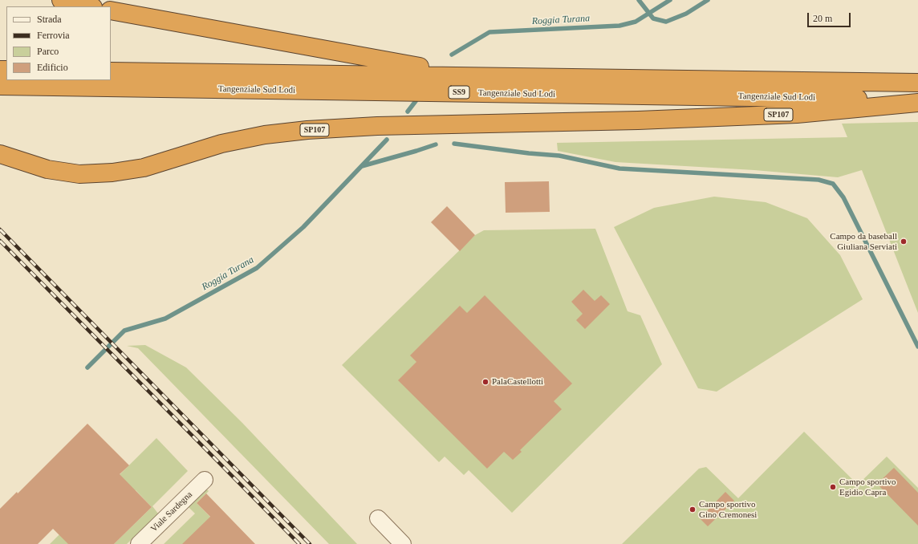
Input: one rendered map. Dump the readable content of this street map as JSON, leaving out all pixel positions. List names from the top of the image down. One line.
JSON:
{"streets":{"highway":["Tangenziale Sud Lodi","SS9","SP107"],"street":["Viale Sardegna"]},"water":["Roggia Turana"],"places":["Campo da baseball Giuliana Serviati","PalaCastellotti","Campo sportivo Egidio Capra","Campo sportivo Gino Cremonesi"],"legend":["Strada","Ferrovia","Parco","Edificio"],"scale_bar":"20 m"}
